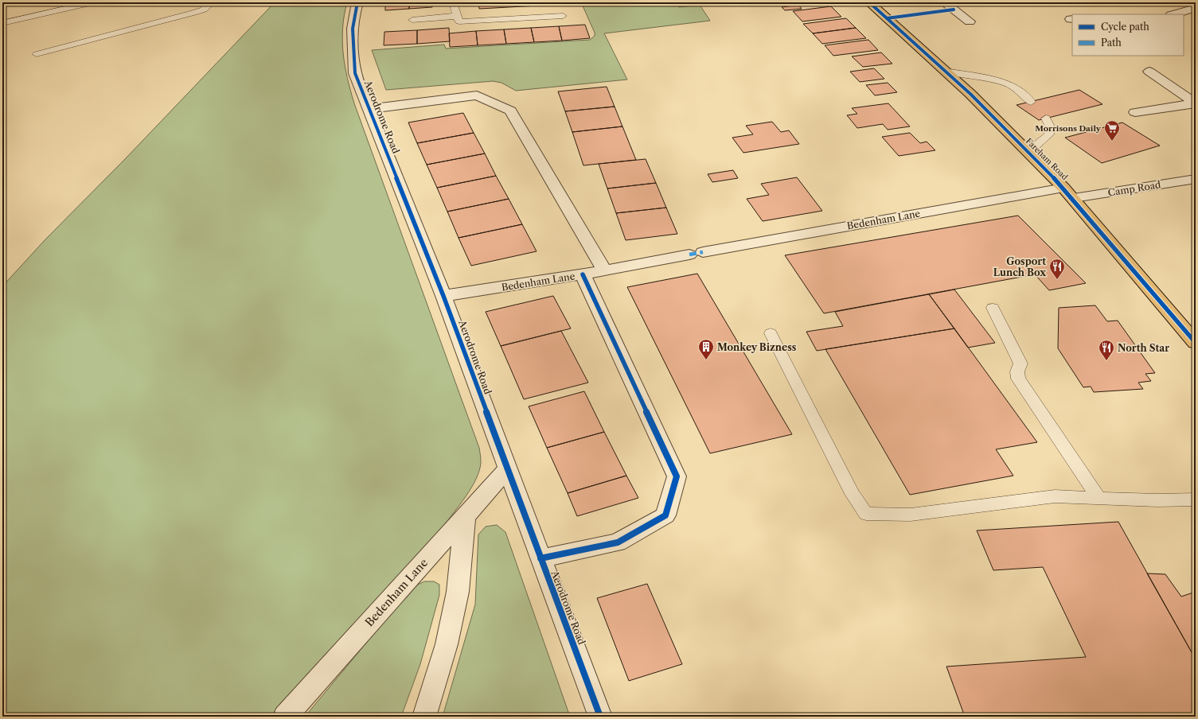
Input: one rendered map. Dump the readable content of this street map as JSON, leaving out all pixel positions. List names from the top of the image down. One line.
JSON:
{"streets":{"main road":["Fareham Road"],"street":["Aerodrome Road","Camp Road","Bedenham Lane"]},"crossings":[["Aerodrome Road","Bedenham Lane"],["Fareham Road","Camp Road"],["Fareham Road","Bedenham Lane"]],"places":{"supermarket":["Morrisons Daily"],"restaurant":["Gosport Lunch Box","North Star"],"building":["Monkey Bizness"]},"legend":["Cycle path","Path"]}
